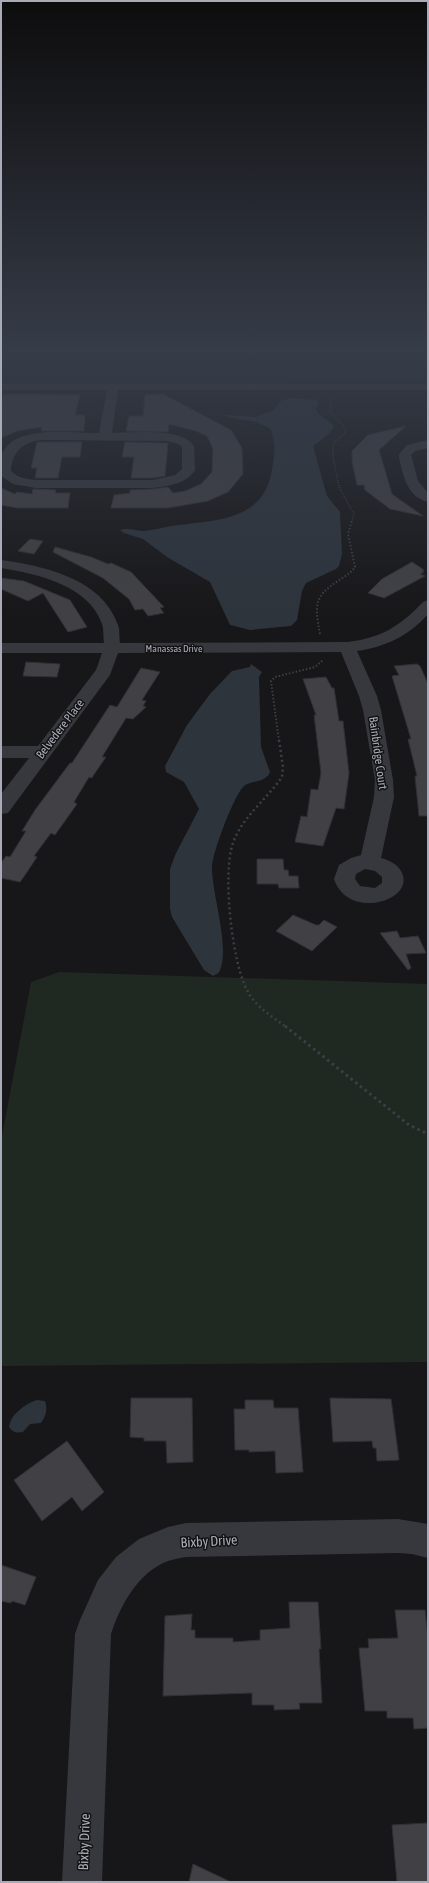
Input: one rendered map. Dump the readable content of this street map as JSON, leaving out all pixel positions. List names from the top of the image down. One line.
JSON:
{"streets":{"street":["Manassas Drive","Belvedere Place","Bainbridge Court","Bixby Drive"]},"crossings":[["Manassas Drive","Belvedere Place"],["Manassas Drive","Bainbridge Court"]]}
